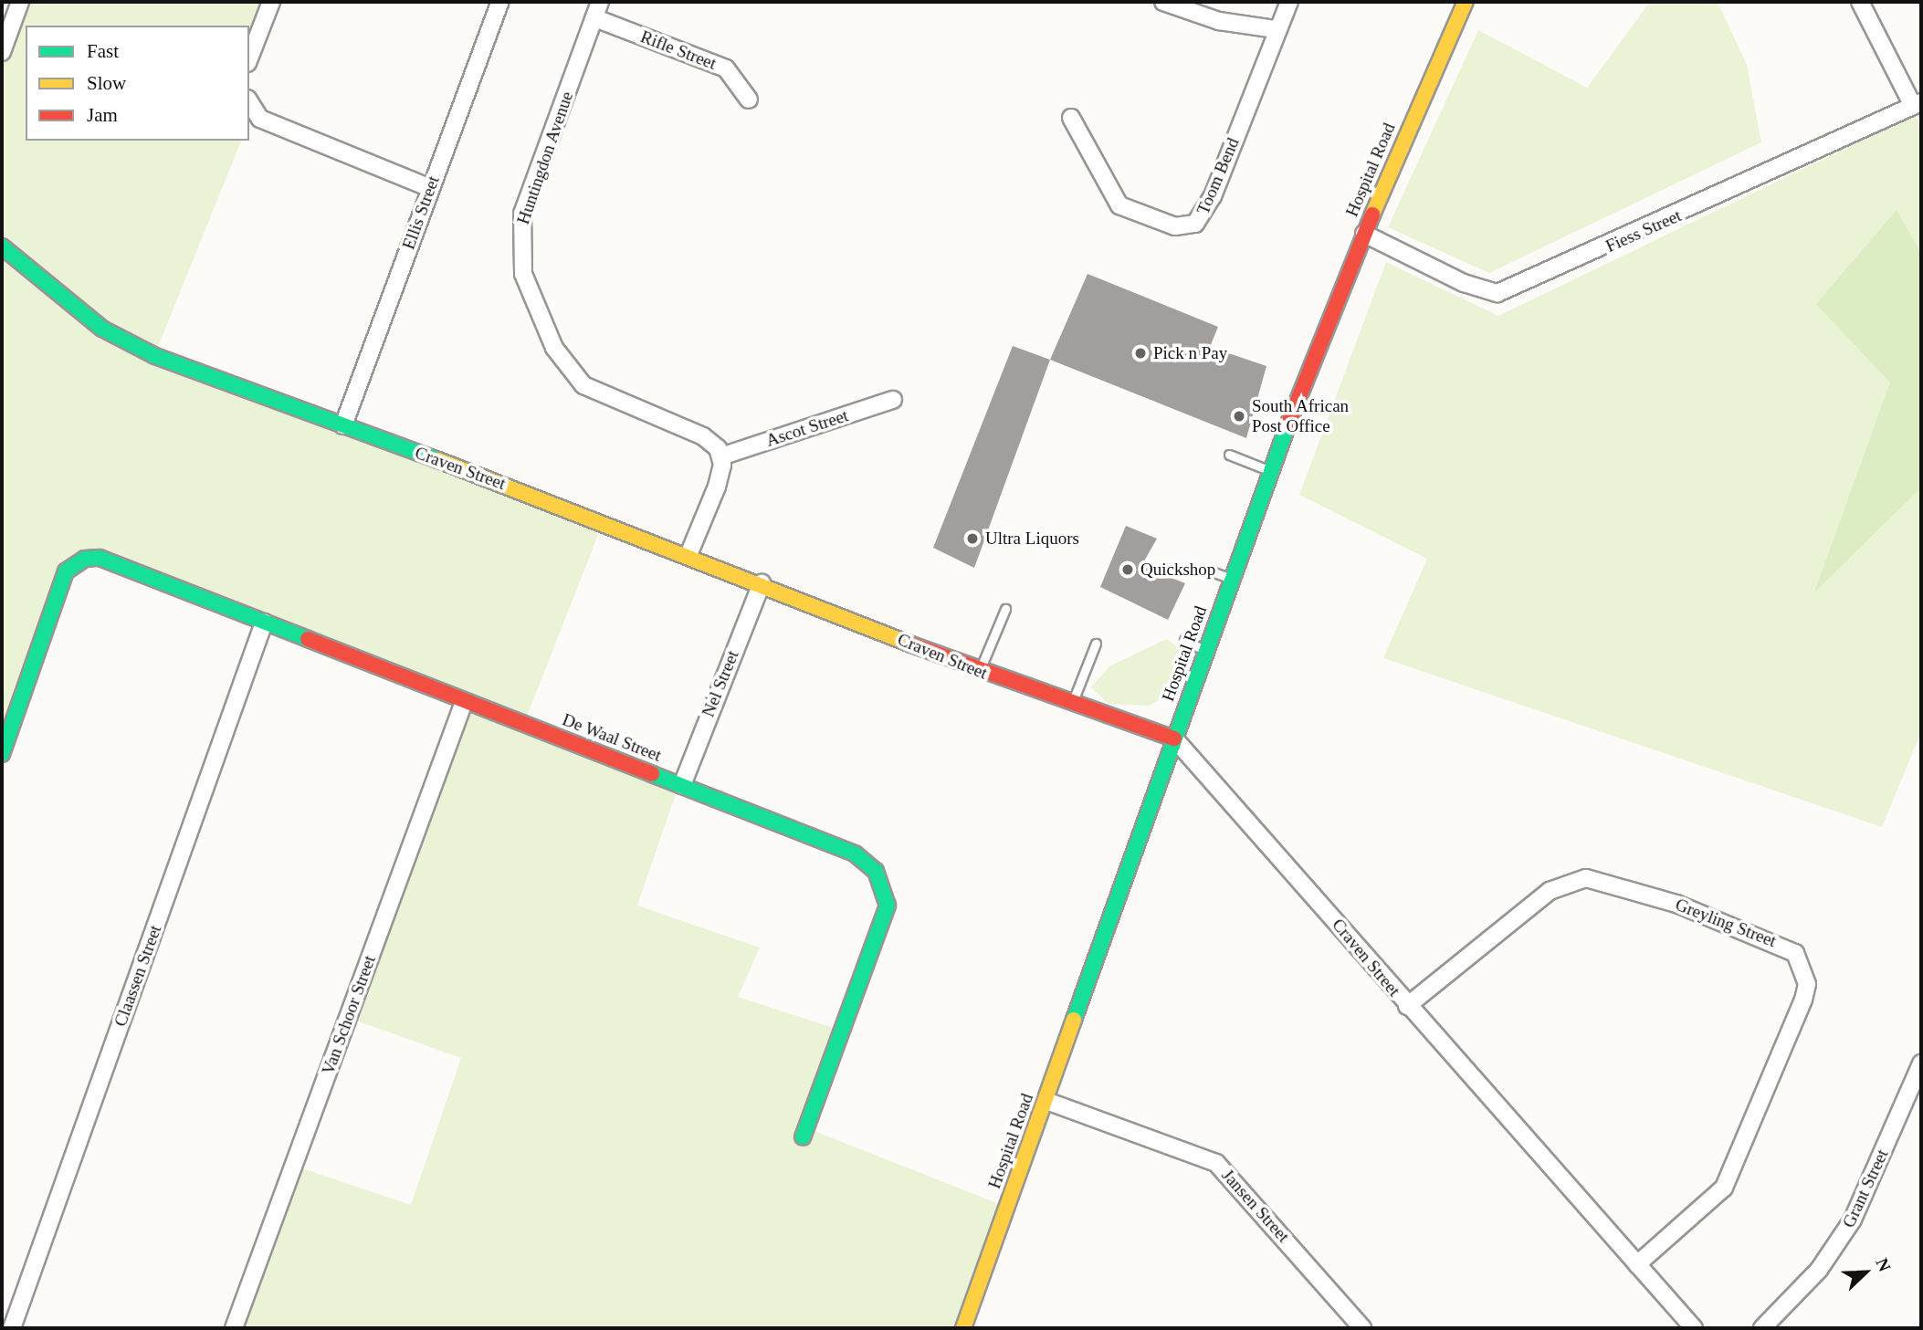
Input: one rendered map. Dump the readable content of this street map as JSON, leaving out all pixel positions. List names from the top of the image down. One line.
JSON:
{"streets":{"main road":["Hospital Road","Craven Street","De Waal Street"],"street":["Rifle Street","Huntingdon Avenue","Toom Bend","Ellis Street","Fiess Street","Ascot Street","Nel Street","Greyling Street","Claassen Street","Van Schoor Street","Grant Street","Jansen Street"]},"crossings":[["Rifle Street","Huntingdon Avenue"],["Huntingdon Avenue","Ascot Street"],["Hospital Road","Fiess Street"],["Hospital Road","Craven Street"],["Hospital Road","Jansen Street"],["Ellis Street","Craven Street"],["Craven Street","Nel Street"],["Craven Street","Greyling Street"],["Nel Street","De Waal Street"],["De Waal Street","Claassen Street"],["De Waal Street","Van Schoor Street"]],"places":["Pick n Pay","South African Post Office","Ultra Liquors","Quickshop"],"legend":["Fast","Slow","Jam"],"north":"top right"}
